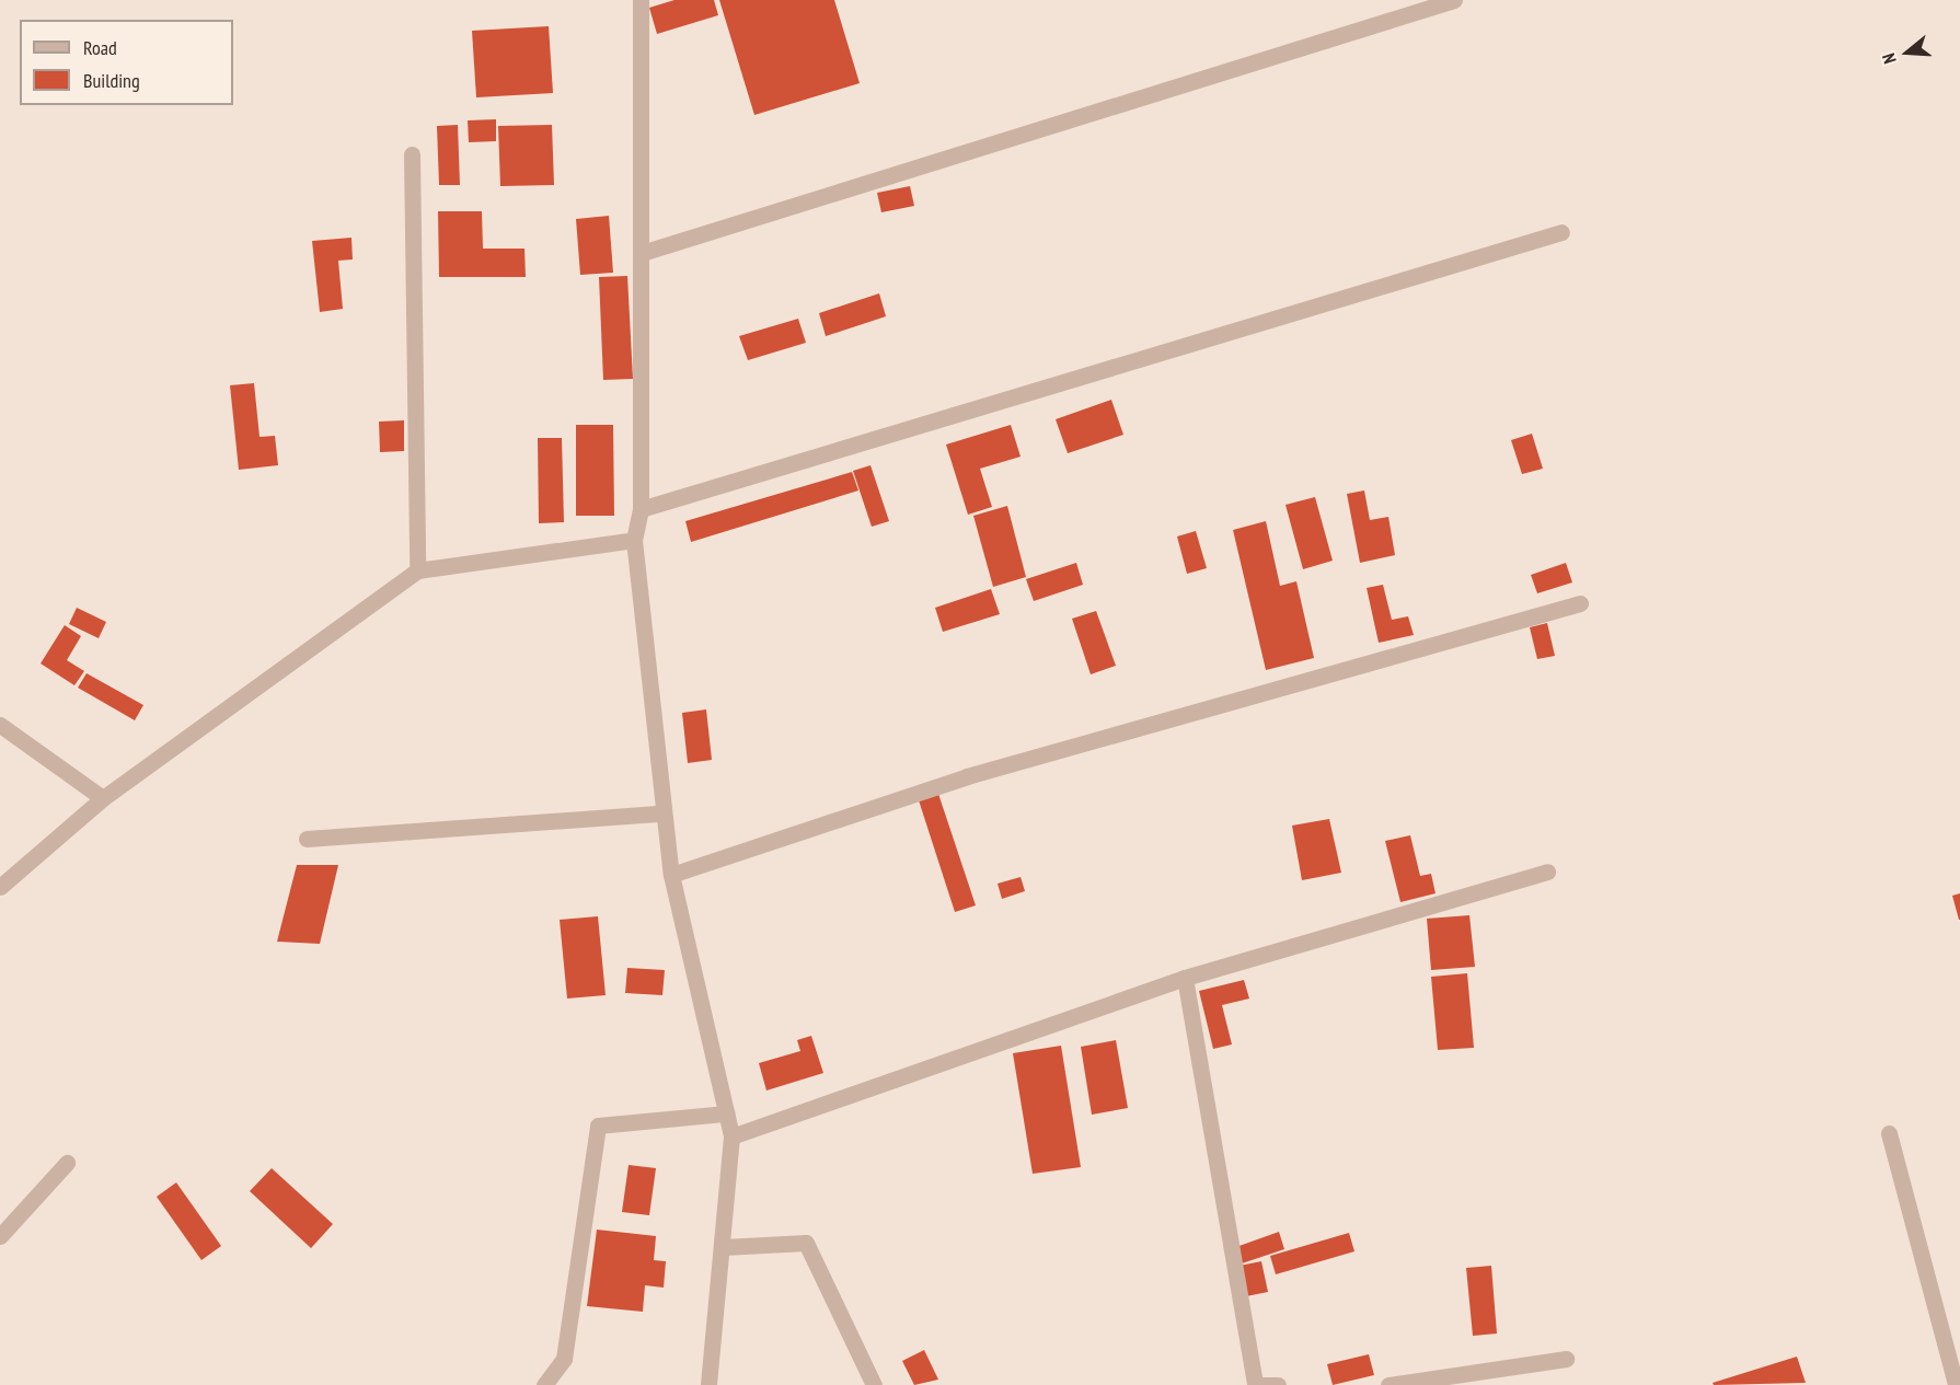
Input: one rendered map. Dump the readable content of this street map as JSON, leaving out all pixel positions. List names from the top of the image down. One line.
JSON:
{"legend":["Road","Building"],"north":"left"}
